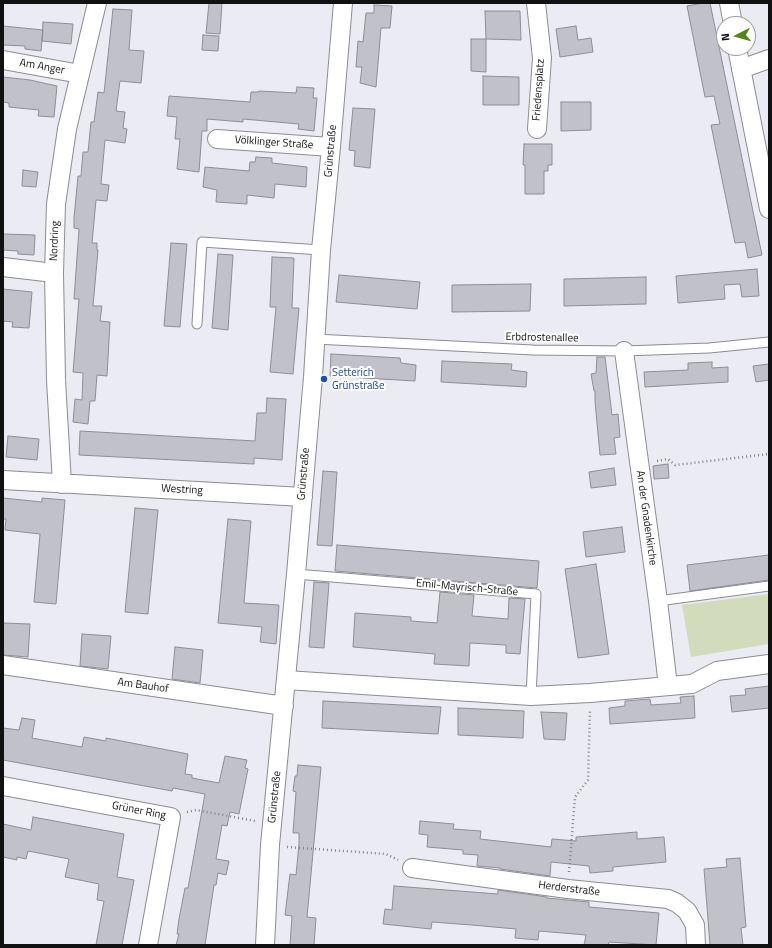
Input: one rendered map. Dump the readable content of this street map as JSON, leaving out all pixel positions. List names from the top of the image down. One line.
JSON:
{"streets":{"street":["Am Anger","Friedensplatz","Völklinger Straße","Grünstraße","Nordring","Westring","An der Gnadenkirche","Am Bauhof","Grüner Ring","Herderstraße"],"lane":["Erbdrostenallee","Emil-Mayrisch-Straße"]},"crossings":[["Am Anger","Nordring"],["Völklinger Straße","Grünstraße"],["Grünstraße","Erbdrostenallee"],["Grünstraße","Westring"],["Grünstraße","Emil-Mayrisch-Straße"],["Grünstraße","Am Bauhof"],["Nordring","Westring"],["Erbdrostenallee","An der Gnadenkirche"]],"places":["Setterich Grünstraße"],"north":"left"}
